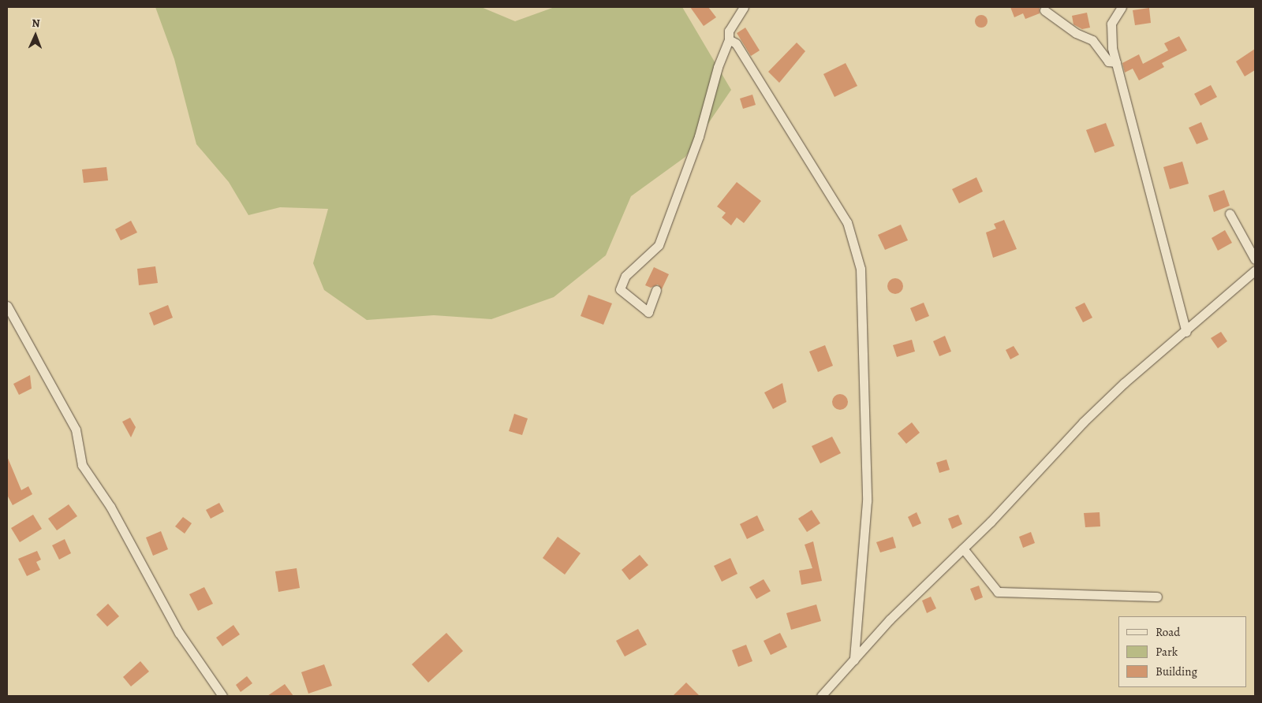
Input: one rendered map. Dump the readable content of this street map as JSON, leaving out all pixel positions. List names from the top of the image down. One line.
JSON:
{"legend":["Road","Park","Building"],"north":"top"}
